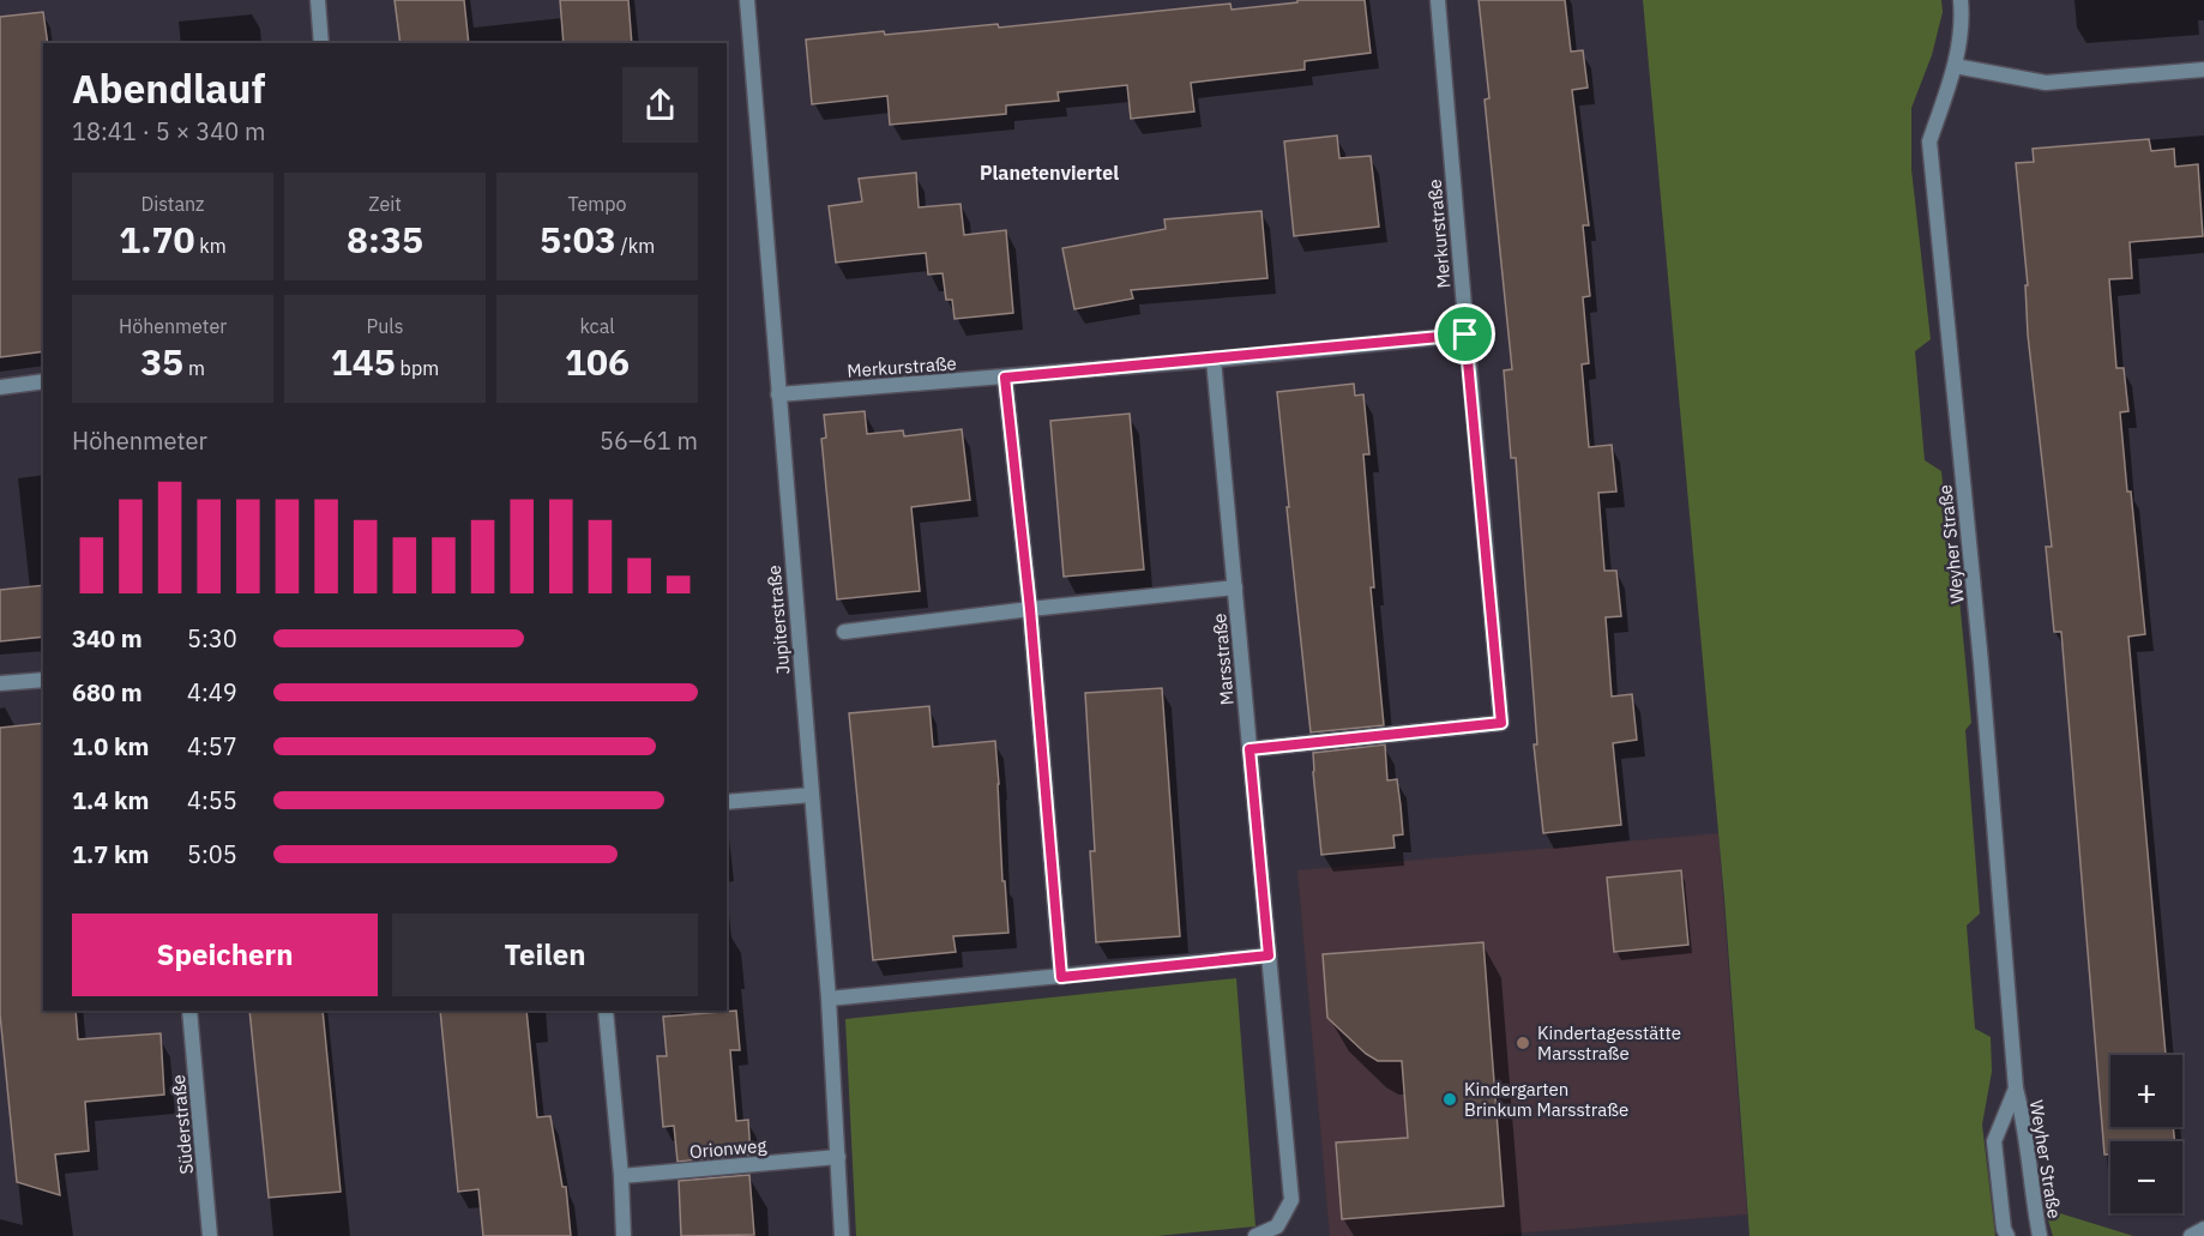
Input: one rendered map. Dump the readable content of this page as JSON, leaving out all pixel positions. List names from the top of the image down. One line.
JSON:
{"streets":{"street":["Merkurstraße","Weyher Straße","Jupiterstraße","Marsstraße","Süderstraße","Orionweg"]},"crossings":[["Merkurstraße","Jupiterstraße"],["Merkurstraße","Marsstraße"],["Jupiterstraße","Orionweg"]],"districts":["Planetenviertel"],"places":["Kindertagesstätte Marsstraße","Kindergarten Brinkum Marsstraße"],"page":{"heading":["Abendlauf","18:41 · 5 × 340 m"],"stats":[["Distanz","1.70 km"],["Zeit","8:35"],["Tempo","5:03 /km"],["Höhenmeter","35 m"],["Puls","145 bpm"],["kcal","106"]],"chart":["Höhenmeter","56–61 m"],"list":[{"name":"340 m","note":"5:30"},{"name":"680 m","note":"4:49"},{"name":"1.0 km","note":"4:57"},{"name":"1.4 km","note":"4:55"},{"name":"1.7 km","note":"5:05"}],"buttons":["Speichern","Teilen"],"map_buttons":["+","−"]}}
